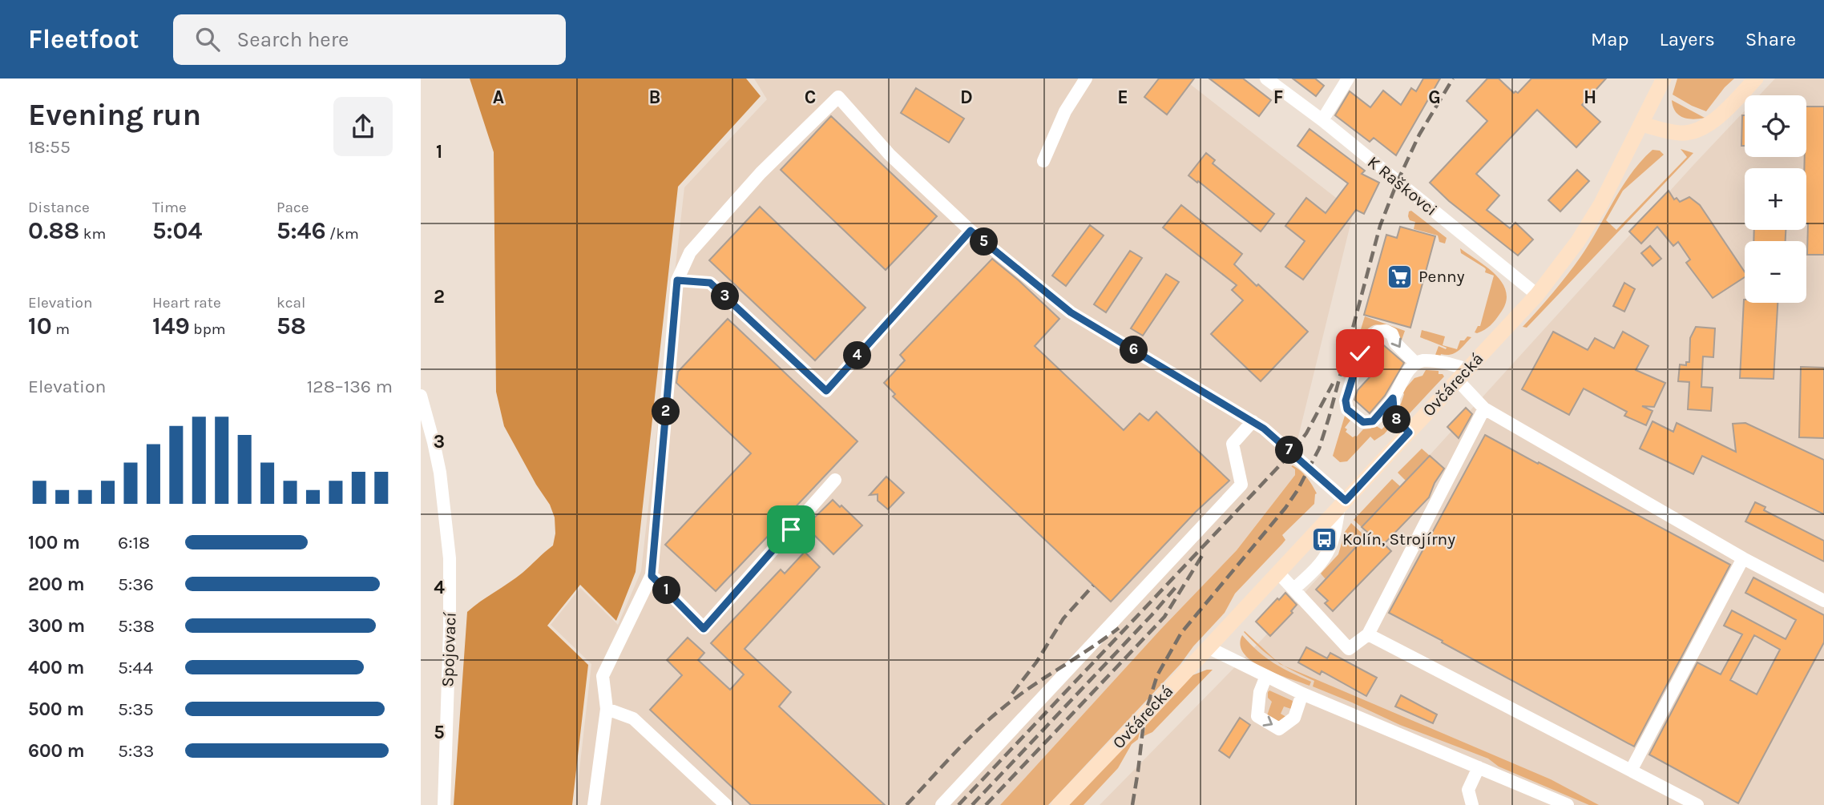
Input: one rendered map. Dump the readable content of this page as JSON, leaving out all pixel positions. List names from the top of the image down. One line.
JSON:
{"streets":{"main road":["Ovčárecká"],"street":["K Raškovci","Spojovací"]},"crossings":[["K Raškovci","Ovčárecká"]],"places":{"supermarket":["Penny"],"bus stop":["Kolín, Strojírny"]},"page":{"header":"Fleetfoot","search":"Search here","nav":["Map","Layers","Share"],"heading":["Evening run","18:55"],"map_buttons":["+","−"],"stats":[["Distance","0.88 km"],["Time","5:04"],["Pace","5:46 /km"],["Elevation","10 m"],["Heart rate","149 bpm"],["kcal","58"]],"pins":["5","3","6","4","2","8","7","1"],"chart":["Elevation","128–136 m"],"list":[{"name":"100 m","note":"6:18"},{"name":"200 m","note":"5:36"},{"name":"300 m","note":"5:38"},{"name":"400 m","note":"5:44"},{"name":"500 m","note":"5:35"},{"name":"600 m","note":"5:33"}]},"grid":{"columns":["A","B","C","D","E","F","G","H"],"rows":["1","2","3","4","5"]}}
